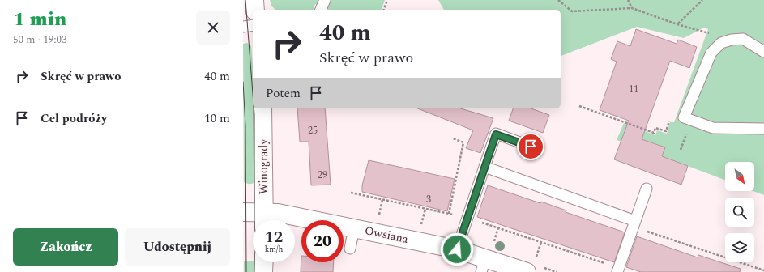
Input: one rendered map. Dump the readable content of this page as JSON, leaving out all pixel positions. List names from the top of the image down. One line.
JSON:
{"streets":{"street":["Winogrady","Owsiana"]},"crossings":[["Winogrady","Owsiana"]],"house_numbers":["11","25","29","3"],"north":"bottom right","page":{"heading":["1 min","50 m · 19:03"],"turn":["40 m","Skręć w prawo"],"list":[{"name":"Skręć w prawo","value":"40 m"},{"name":"Cel podróży","value":"10 m"}],"then":"Potem","speed":"12 km/h","limit":"20","buttons":["Zakończ","Udostępnij"]}}
